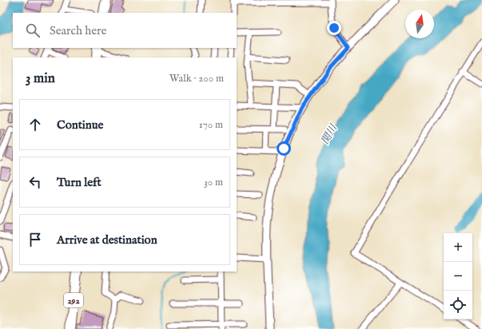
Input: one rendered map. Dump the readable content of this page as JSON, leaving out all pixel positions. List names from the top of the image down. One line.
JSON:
{"streets":{"highway":["292"]},"water":["関川"],"north":"top","page":{"search":"Search here","heading":["3 min","Walk · 200 m"],"list":[["Continue","170 m"],["Turn left","30 m"],"Arrive at destination"],"map_buttons":["+","−"]}}
